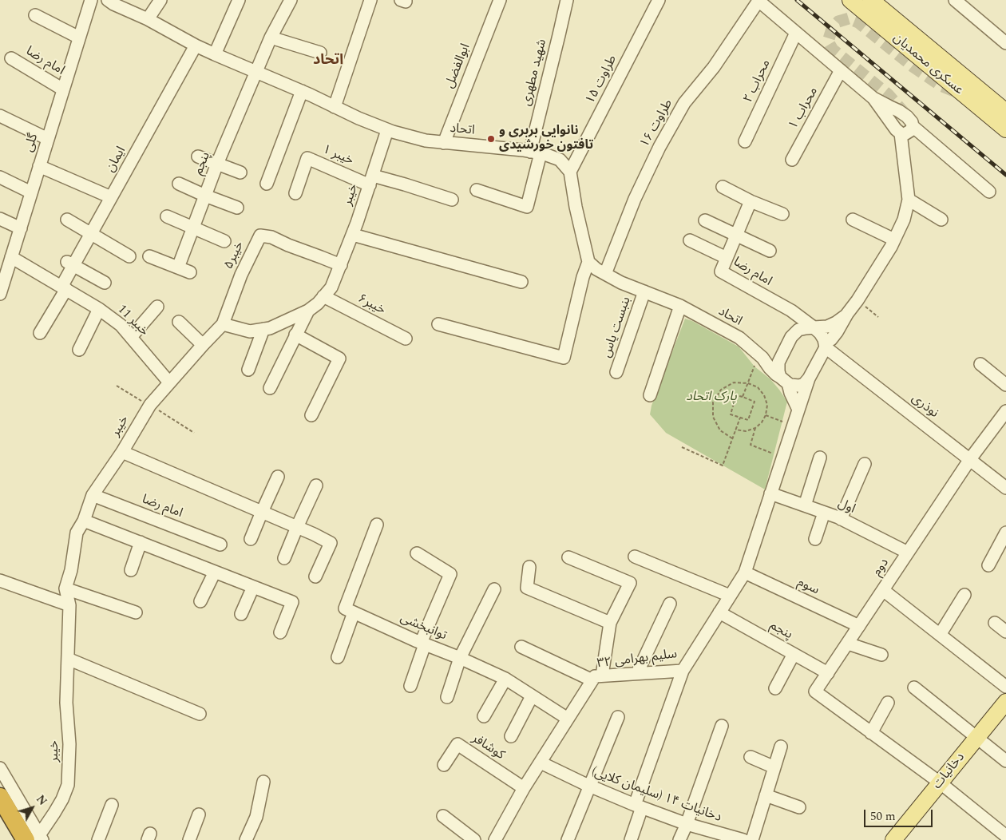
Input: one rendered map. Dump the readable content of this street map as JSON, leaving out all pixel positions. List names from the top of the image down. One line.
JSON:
{"streets":{"main road":["عسکری محمدیان","دخانیات"],"street":["امام رضا","ابوالفضل","شهید مطهری","طراوت ۱۵","محراب ۲","محراب ۱","طراوت ۱۶","اتحاد","گلی","خیبر ۱","ایمان","پنجم","خیبر","خیبر۵","خیبر۶","خبیر 11","بنبست یاس","نوذری","اول","دوم","سوم","توانبخشی","سلیم بهرامی ۳۲","کوشافر","دخانیات ۱۴ (سلیمان کلایی)"]},"crossings":[["امام رضا","اتحاد"],["امام رضا","گلی"],["امام رضا","خیبر"],["امام رضا","نوذری"],["امام رضا","سلیم بهرامی ۳۲"],["ابوالفضل","اتحاد"],["شهید مطهری","اتحاد"],["طراوت ۱۵","اتحاد"],["طراوت ۱۶","اتحاد"],["اتحاد","ایمان"],["اتحاد","پنجم"],["اتحاد","خیبر"],["اتحاد","بنبست یاس"],["اتحاد","نوذری"],["اتحاد","سلیم بهرامی ۳۲"],["گلی","خبیر 11"],["خیبر ۱","خیبر"],["ایمان","خبیر 11"],["پنجم","دوم"],["پنجم","سلیم بهرامی ۳۲"],["خیبر","خیبر۵"],["خیبر","خیبر۶"],["خیبر","خبیر 11"],["نوذری","دوم"],["نوذری","سلیم بهرامی ۳۲"],["اول","دوم"],["اول","سلیم بهرامی ۳۲"],["دوم","سوم"],["سوم","سلیم بهرامی ۳۲"],["توانبخشی","سلیم بهرامی ۳۲"],["سلیم بهرامی ۳۲","کوشافر"],["سلیم بهرامی ۳۲","دخانیات ۱۴ (سلیمان کلایی)"]],"districts":["اتحاد"],"parks":["پارک اتحاد"],"places":["نانوایی بربری و تافتون خورشیدی"],"scale_bar":"50 m","north":"top right"}
